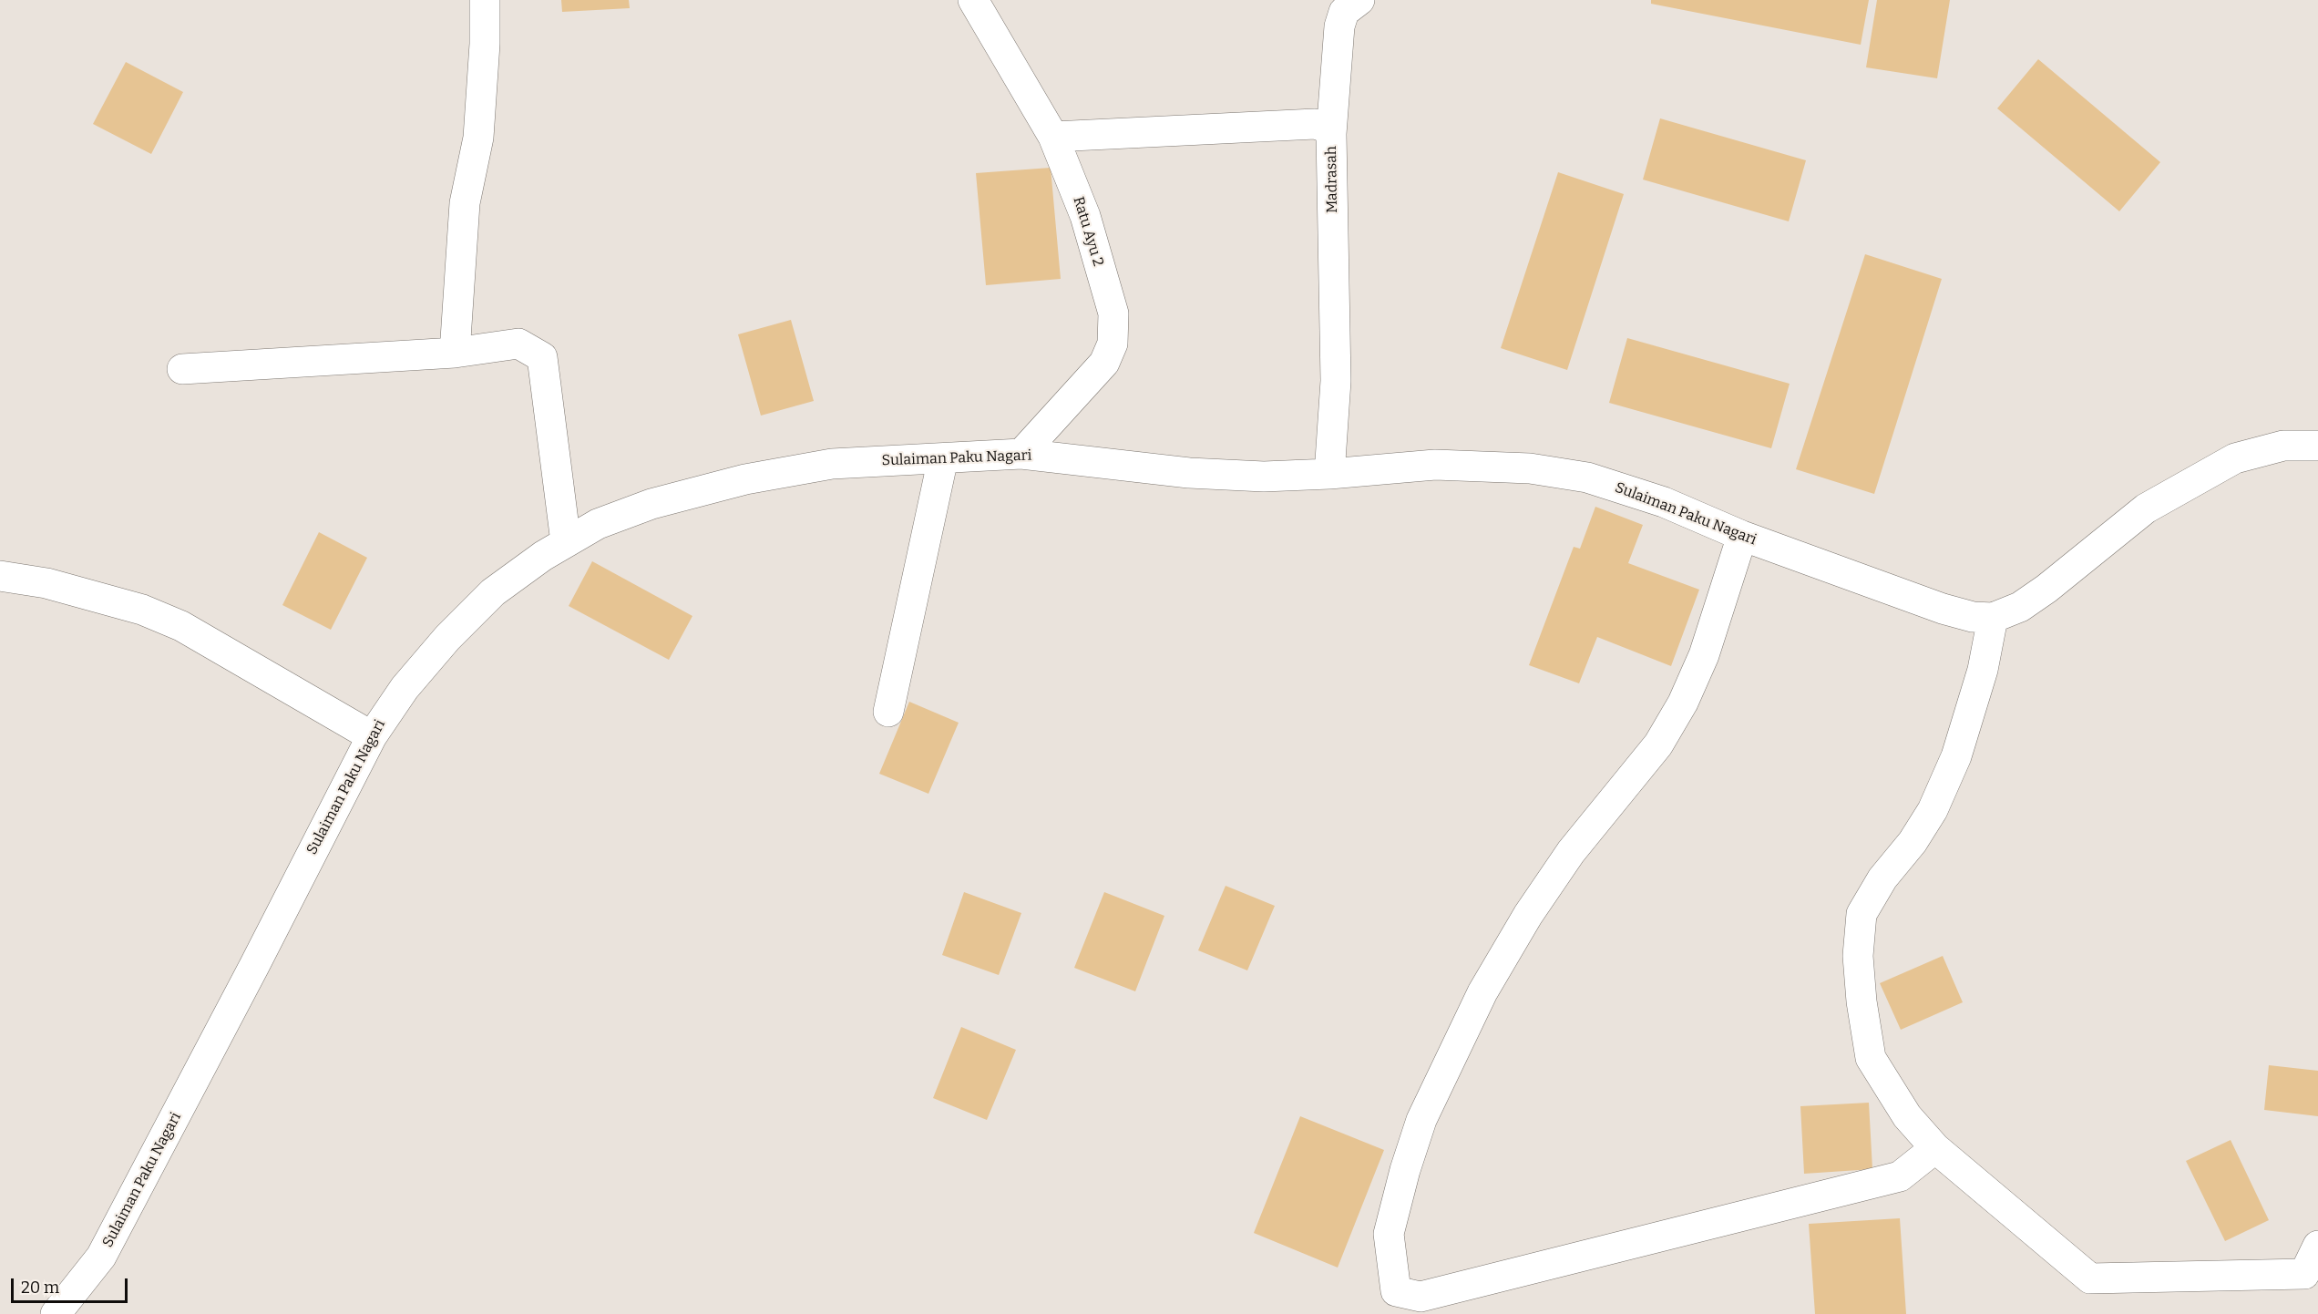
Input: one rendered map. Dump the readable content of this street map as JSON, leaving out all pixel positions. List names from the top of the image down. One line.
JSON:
{"streets":{"street":["Madrasah","Ratu Ayu 2","Sulaiman Paku Nagari"]},"crossings":[["Madrasah","Ratu Ayu 2"],["Madrasah","Sulaiman Paku Nagari"],["Ratu Ayu 2","Sulaiman Paku Nagari"]],"scale_bar":"20 m"}
